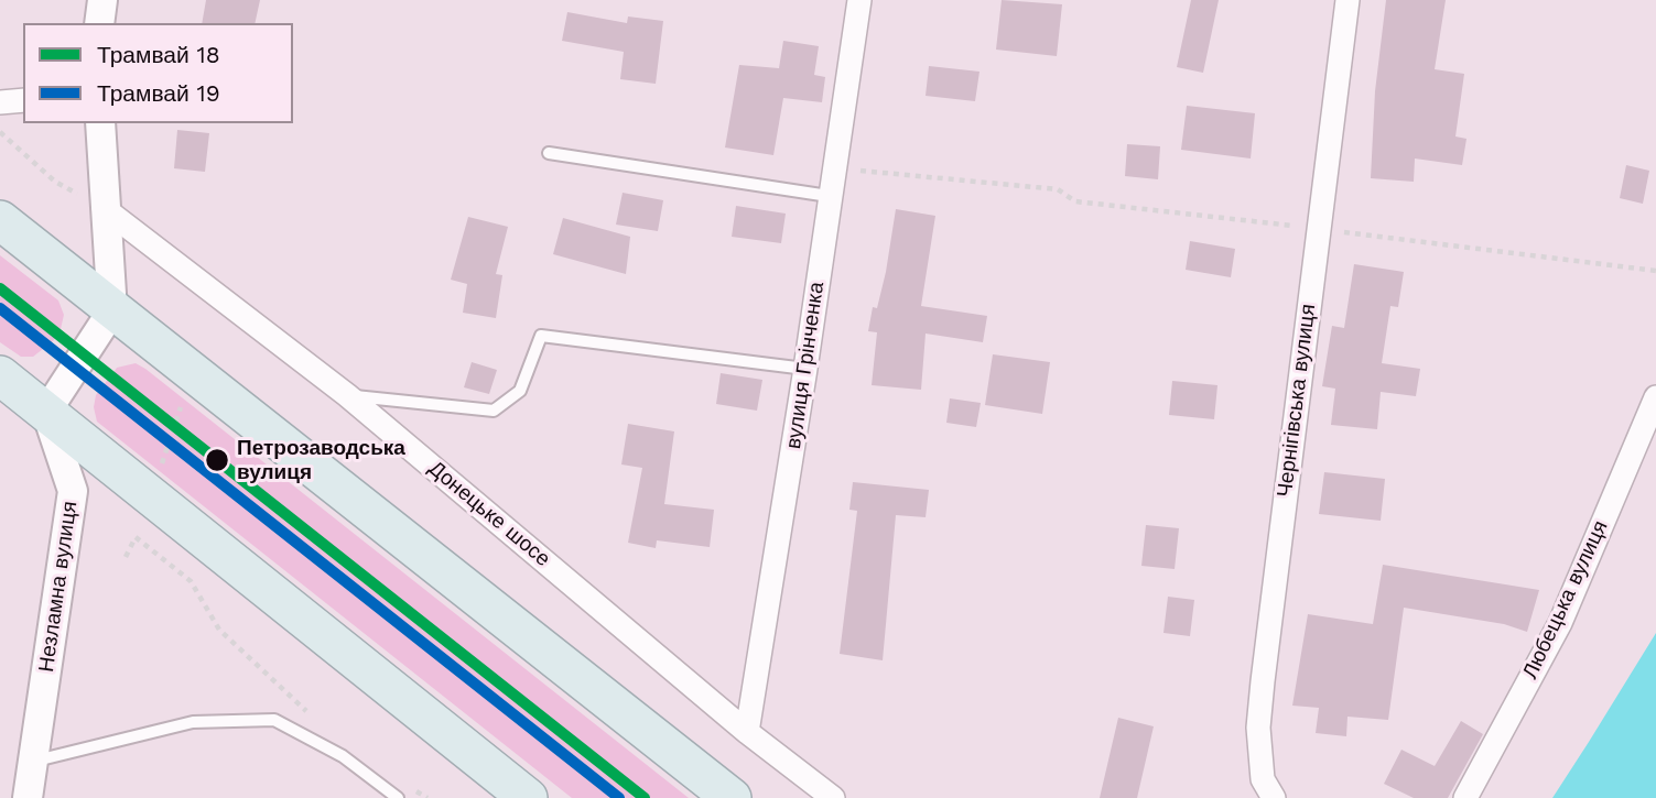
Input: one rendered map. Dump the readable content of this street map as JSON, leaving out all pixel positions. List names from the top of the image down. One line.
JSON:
{"streets":{"street":["вулиця Грінченка","Чернігівська вулиця","Донецьке шосе","Незламна вулиця","Любецька вулиця"]},"crossings":[["вулиця Грінченка","Донецьке шосе"]],"places":["Петрозаводська вулиця"],"lines":["tram line 18","tram line 19"],"legend":["Трамвай 18","Трамвай 19"]}
